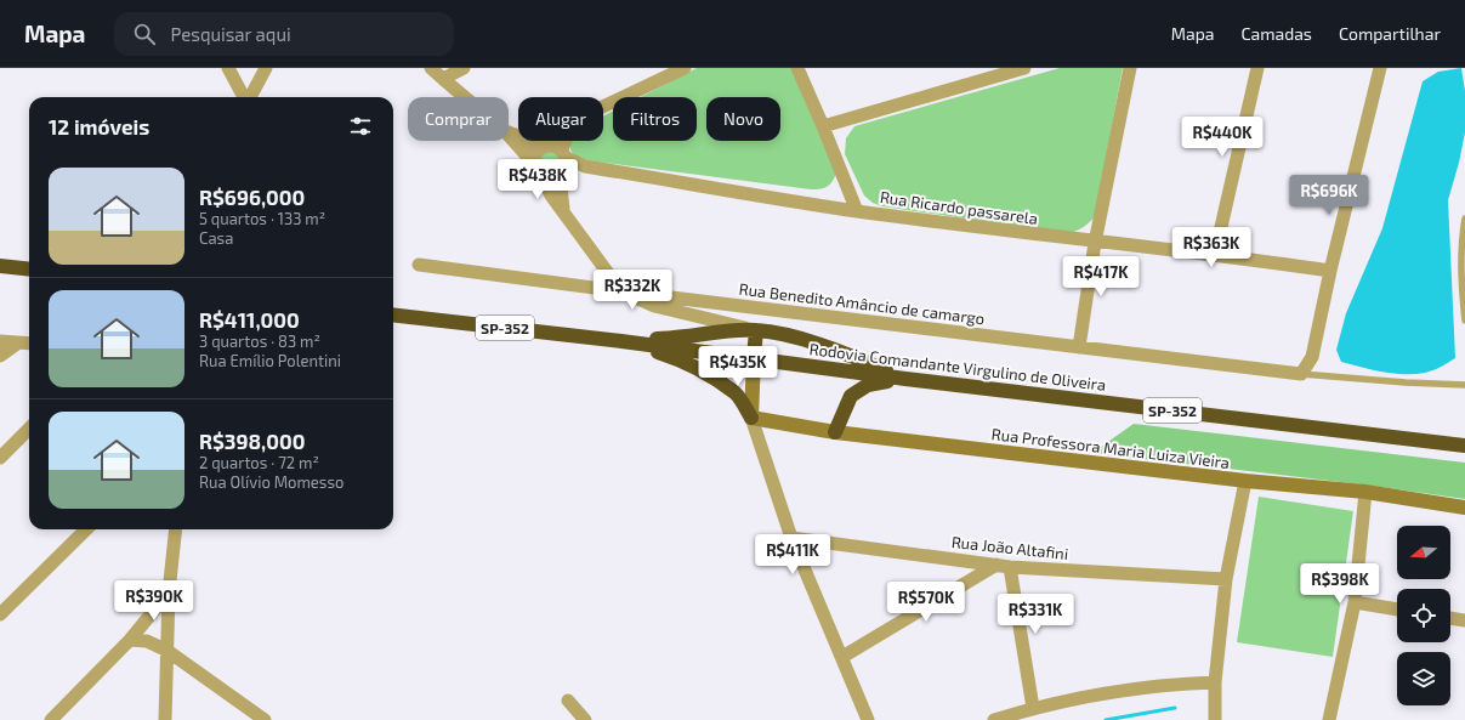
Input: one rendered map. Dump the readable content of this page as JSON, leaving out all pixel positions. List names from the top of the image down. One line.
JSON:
{"streets":{"highway":["SP-352","Rodovia Comandante Virgulino de Oliveira"],"street":["Rua Ricardo passarela","Rua Benedito Amâncio de camargo","Rua Professora Maria Luiza Vieira","Rua João Altafini"]},"north":"left","page":{"header":"Mapa","search":"Pesquisar aqui","nav":["Mapa","Camadas","Compartilhar"],"chip":["Comprar","Alugar","Filtros","Novo"],"heading":"12 imóveis","price":["R$440K","R$438K","R$696K","R$363K","R$417K","R$332K","R$435K","R$411K","R$398K","R$390K","R$570K","R$331K"],"list":[{"name":"R$696,000","note":"5 quartos · 133 m² · Casa"},{"name":"R$411,000","note":"3 quartos · 83 m² · Rua Emílio Polentini"},{"name":"R$398,000","note":"2 quartos · 72 m² · Rua Olívio Momesso"}]}}
